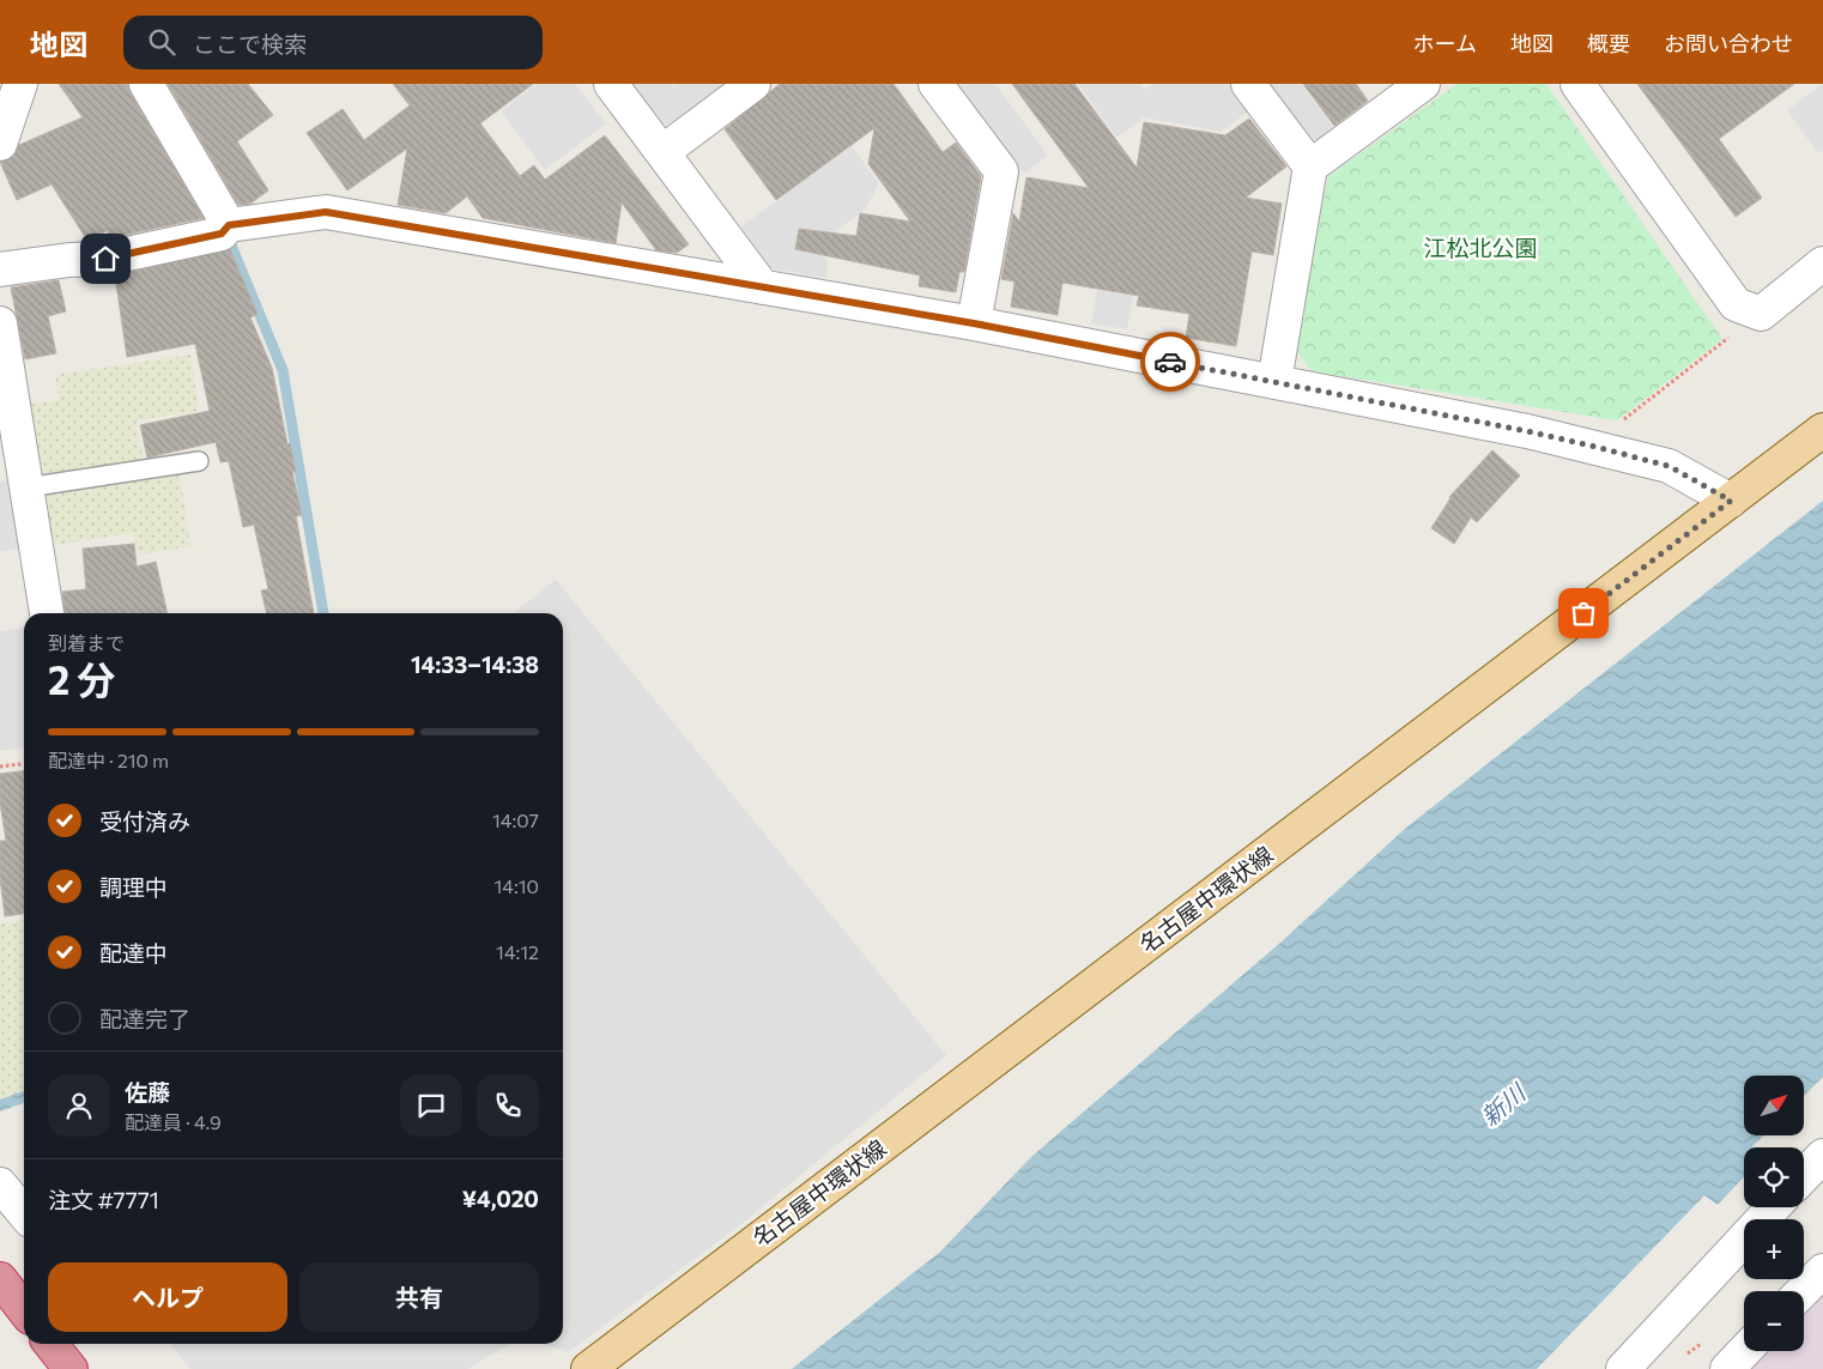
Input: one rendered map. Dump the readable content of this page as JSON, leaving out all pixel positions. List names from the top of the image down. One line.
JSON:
{"streets":{"main road":["名古屋中環状線"]},"water":["新川"],"parks":["江松北公園"],"north":"top right","page":{"header":"地図","search":"ここで検索","nav":["ホーム","地図","概要","お問い合わせ"],"heading":["2 分","到着まで","14:33–14:38"],"panel":["佐藤","配達員 · 4.9","注文 #7771","¥4,020"],"bar":"配達中 · 210 m","list":[["受付済み","14:07"],["調理中","14:10"],["配達中","14:12"],"配達完了"],"map_buttons":["+","−"],"buttons":["ヘルプ","共有"]}}
